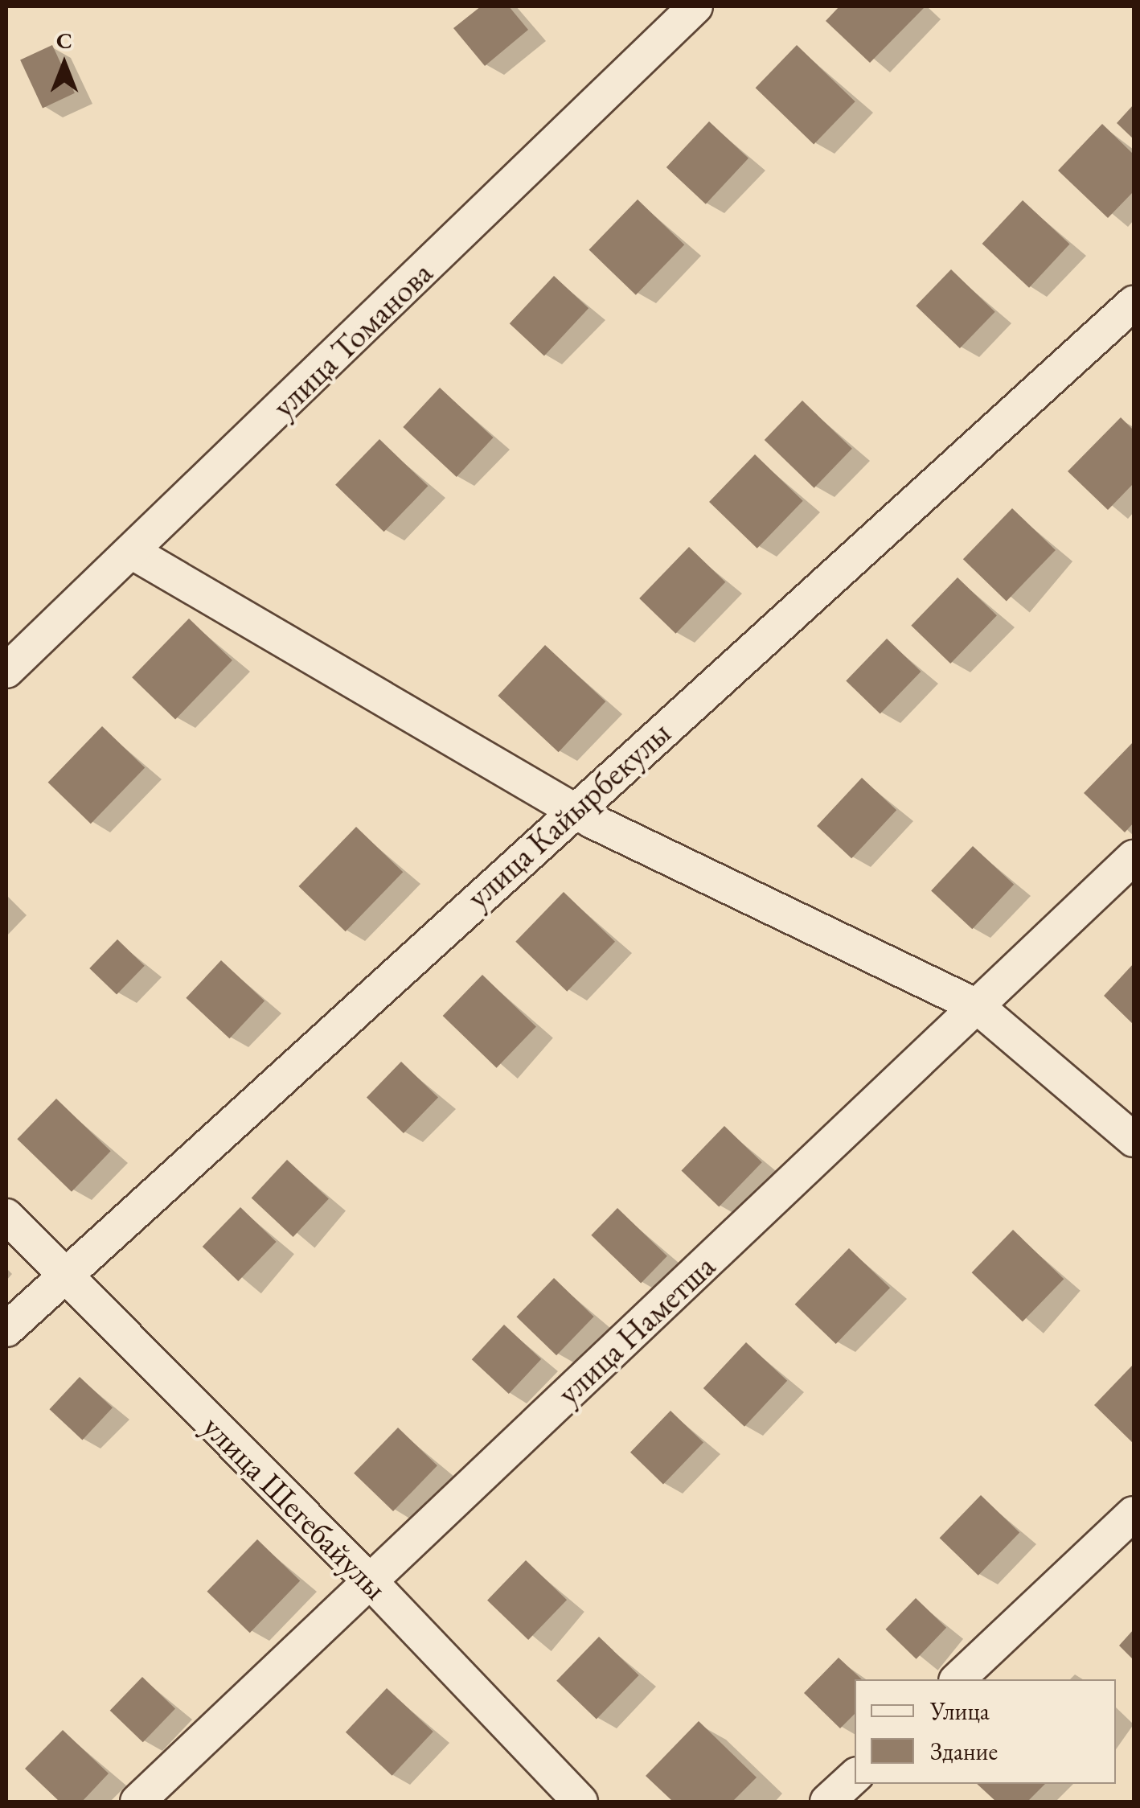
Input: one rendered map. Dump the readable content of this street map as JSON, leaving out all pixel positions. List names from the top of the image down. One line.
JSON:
{"streets":{"street":["улица Томанова","улица Кайырбекулы","улица Наметша","улица Шегебайулы"]},"crossings":[["улица Кайырбекулы","улица Шегебайулы"],["улица Наметша","улица Шегебайулы"]],"legend":["Улица","Здание"],"north":"top"}
